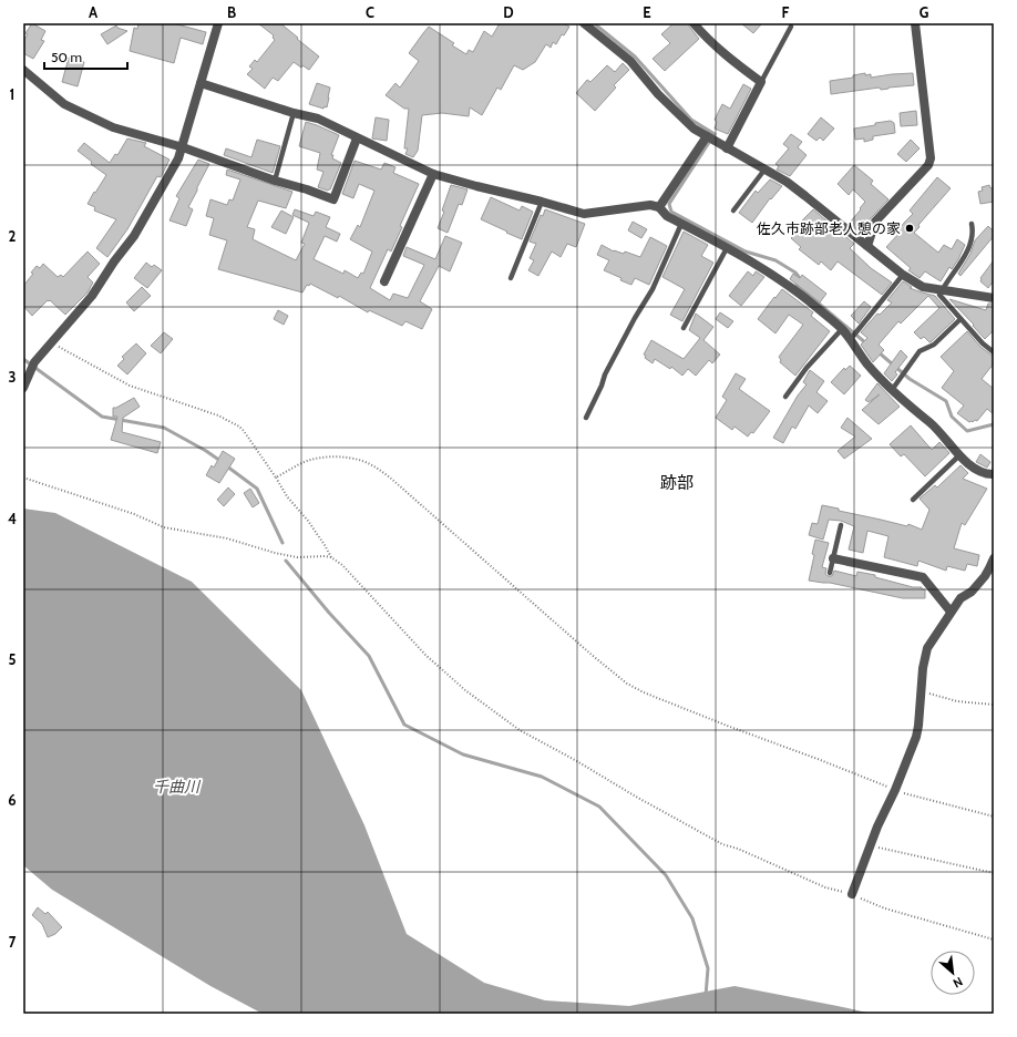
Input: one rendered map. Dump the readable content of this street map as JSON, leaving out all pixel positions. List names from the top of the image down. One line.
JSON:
{"districts":["跡部"],"water":["千曲川"],"places":["佐久市跡部老人憩の家"],"scale_bar":"50 m","north":"bottom right","grid":{"columns":["A","B","C","D","E","F","G"],"rows":["1","2","3","4","5","6","7"]}}
